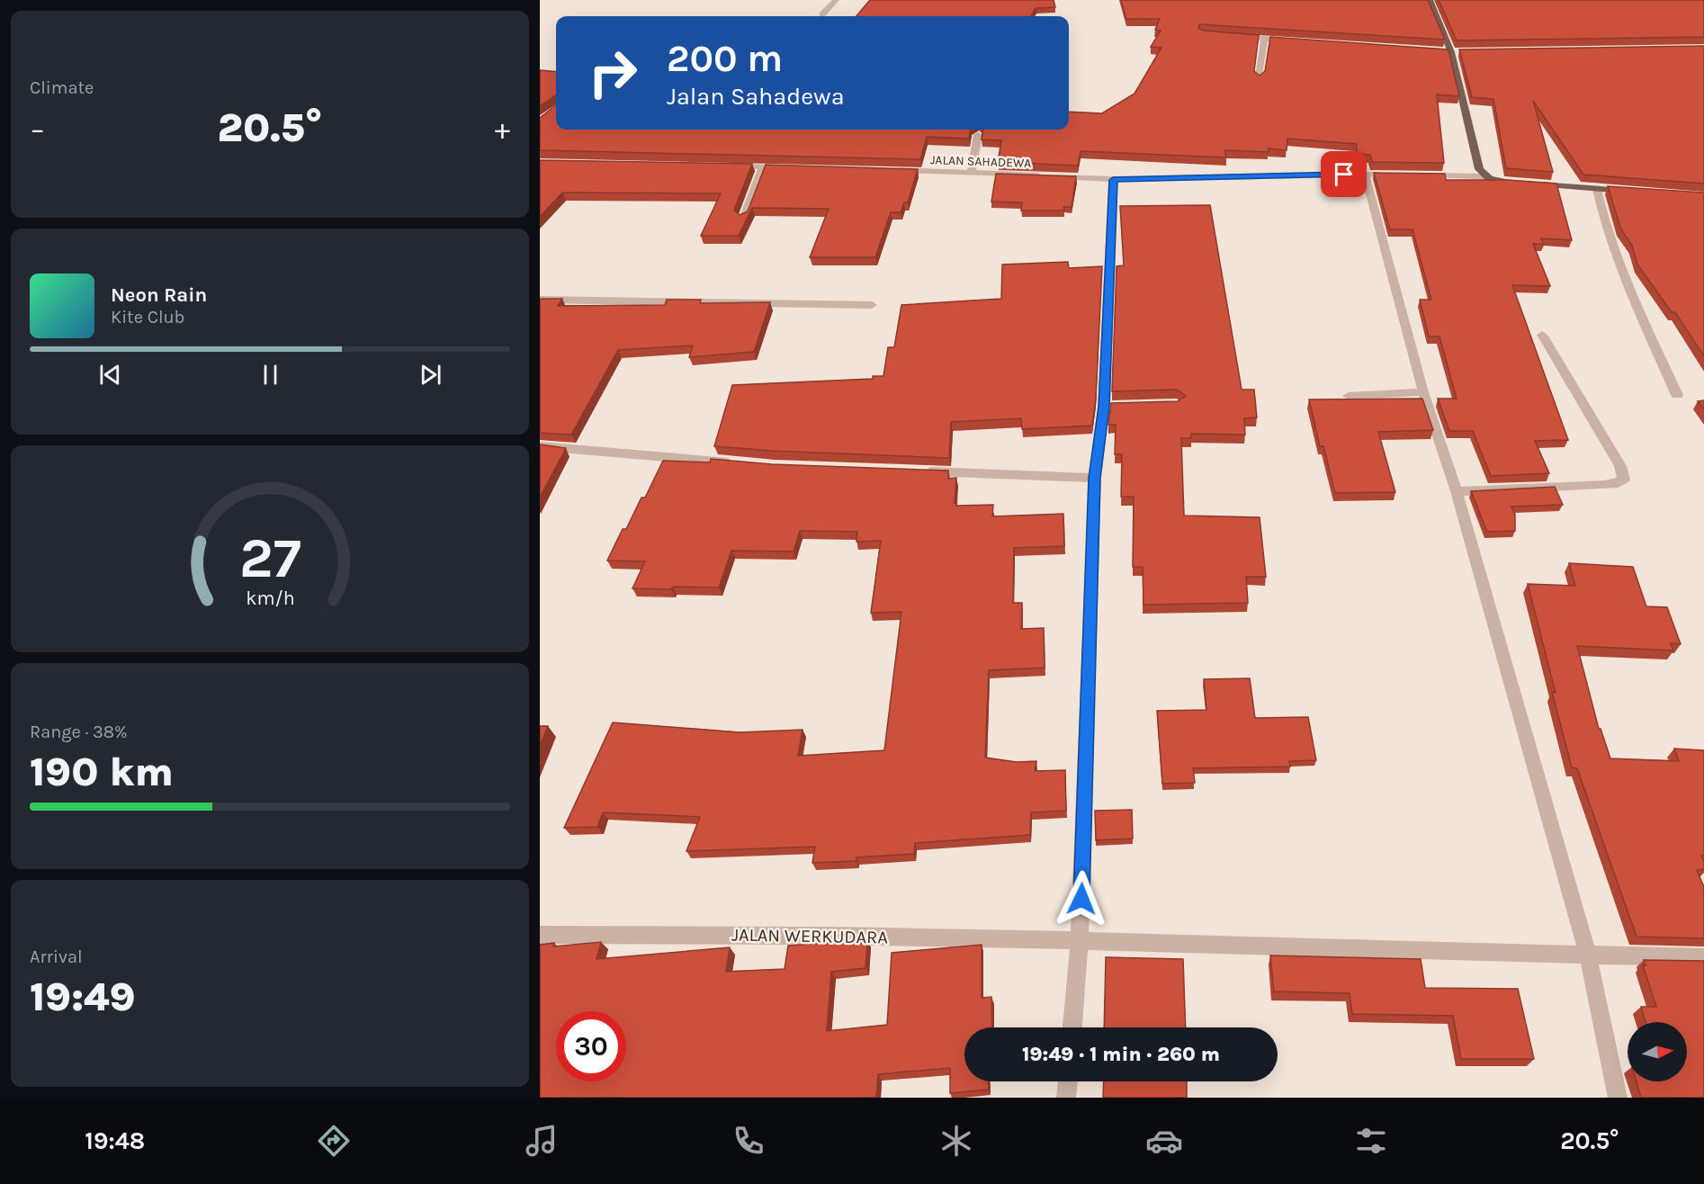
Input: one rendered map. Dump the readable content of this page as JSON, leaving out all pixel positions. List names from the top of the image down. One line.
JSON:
{"streets":{"street":["JALAN SAHADEWA","JALAN WERKUDARA"]},"north":"right","page":{"tile":["Climate",["Range · 38%","190 km"],["Arrival","19:49"]],"turn":["200 m","Jalan Sahadewa"],"heat":["−","20.5°","+"],"song":["Neon Rain","Kite Club"],"limit":"30","trip":"19:49 · 1 min · 260 m","tabs":["19:48","20.5°"],"gauge":["27","km/h"]}}
